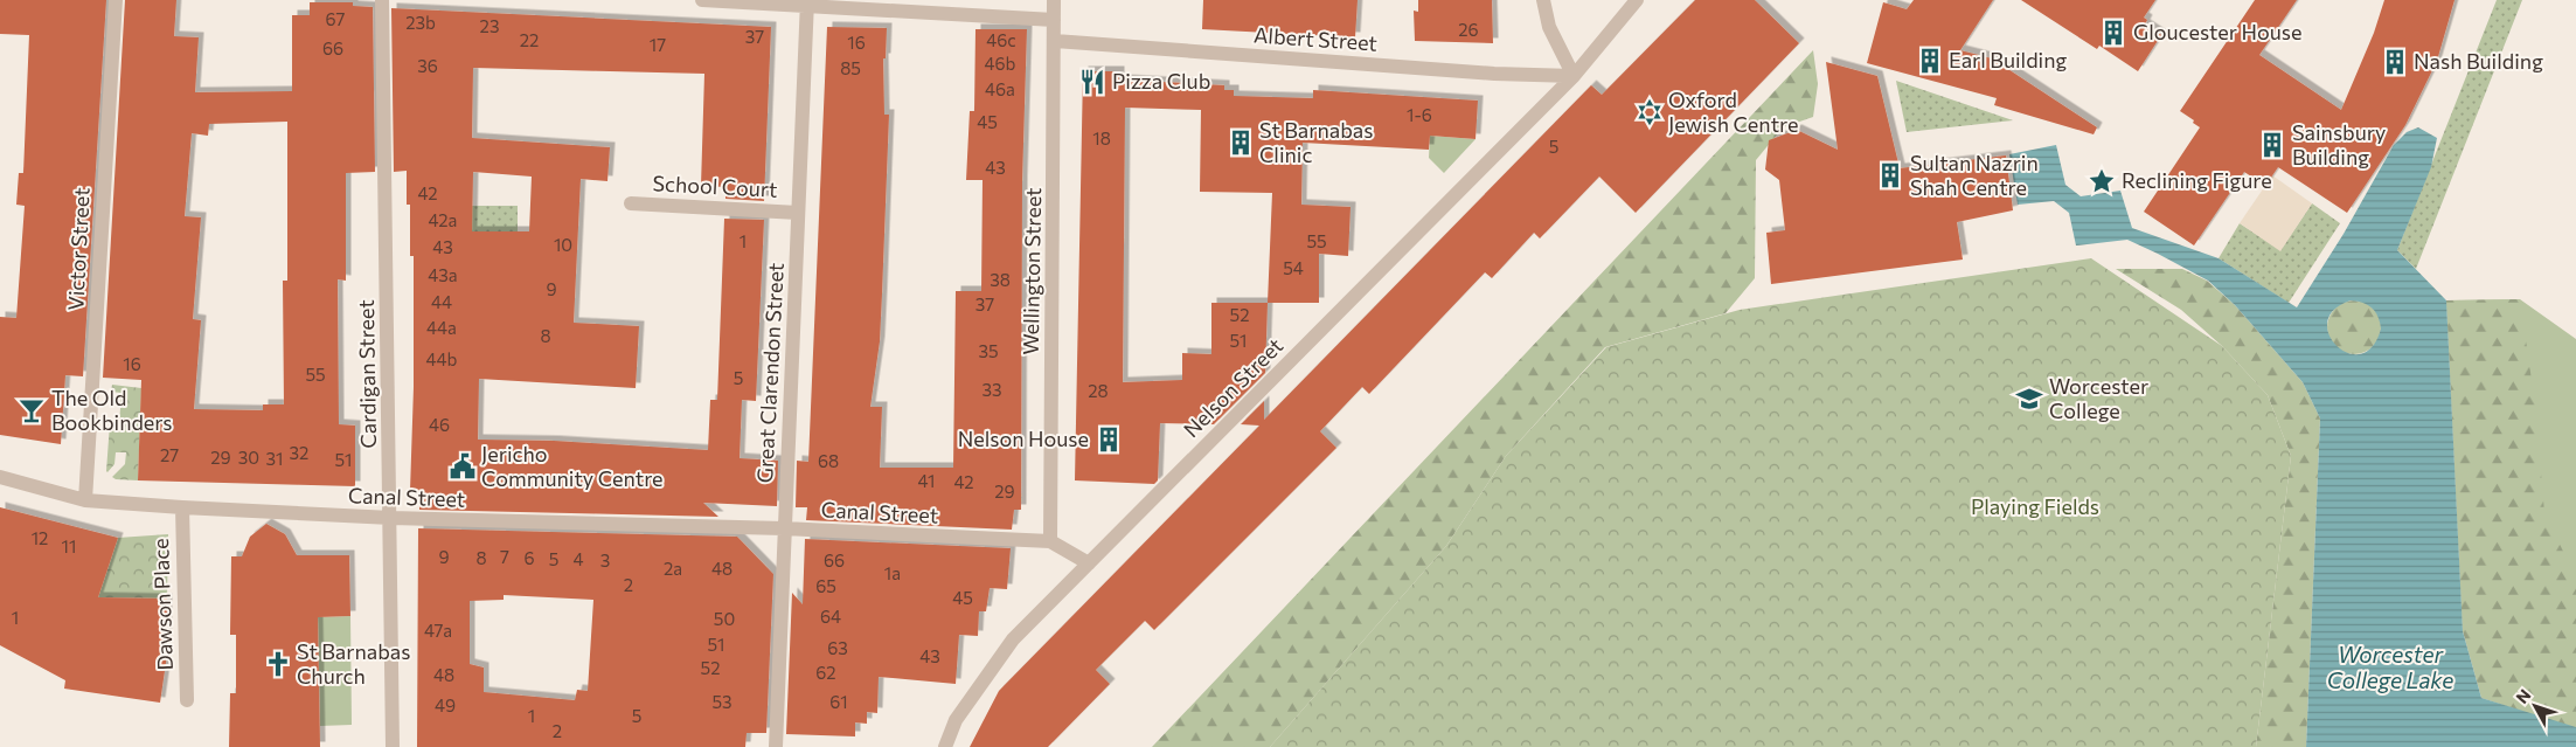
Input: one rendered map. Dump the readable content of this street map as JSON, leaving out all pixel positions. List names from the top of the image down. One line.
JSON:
{"streets":{"street":["Albert Street","School Court","Victor Street","Wellington Street","Great Clarendon Street","Cardigan Street","Nelson Street","Canal Street","Dawson Place"]},"crossings":[["Albert Street","Wellington Street"],["Albert Street","Nelson Street"],["School Court","Great Clarendon Street"],["Victor Street","Canal Street"],["Wellington Street","Canal Street"],["Great Clarendon Street","Canal Street"],["Cardigan Street","Canal Street"],["Nelson Street","Canal Street"],["Canal Street","Dawson Place"]],"water":["Worcester College Lake"],"parks":["Playing Fields"],"places":{"building":["Gloucester House","Earl Building","Nash Building","St Barnabas Clinic","Sainsbury Building","Sultan Nazrin Shah Centre","Nelson House"],"restaurant":["Pizza Club"],"synagogue":["Oxford Jewish Centre"],"place":["Reclining Figure"],"school or university":["Worcester College"],"bar":["The Old Bookbinders"],"public building":["Jericho Community Centre"],"church":["St Barnabas Church"]},"house_numbers":["67","23b","23","26","37","22","46c","16","17","66","46b","36","85","46a","1-6","45","18","5","43","42","42a","1","55","10","43","54","43a","38","9","44","37","52","44a","8","51","35","44b","16","55","5","33","28","46","32","27","29","30","31","51","68","41","42","29","12","11","9","7","8","6","5","4","3","66","2a","48","1a","2","65","45","64","1","50","47a","51","63","43","52","62","48","53","61","49","1","5","2"],"north":"top left"}
